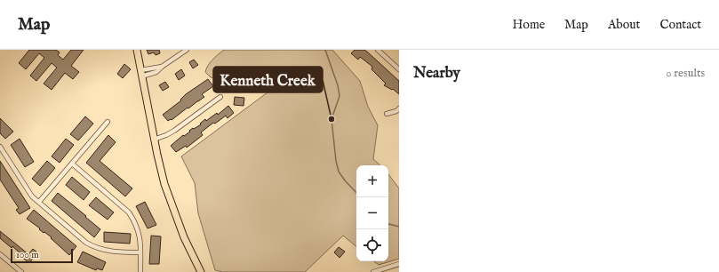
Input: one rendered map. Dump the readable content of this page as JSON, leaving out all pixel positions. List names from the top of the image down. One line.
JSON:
{"places":["Kenneth Creek"],"scale_bar":"100 m","page":{"header":"Map","nav":["Home","Map","About","Contact"],"heading":["Nearby","0 results"],"map_buttons":["+","−"],"scale":"100 m"}}
